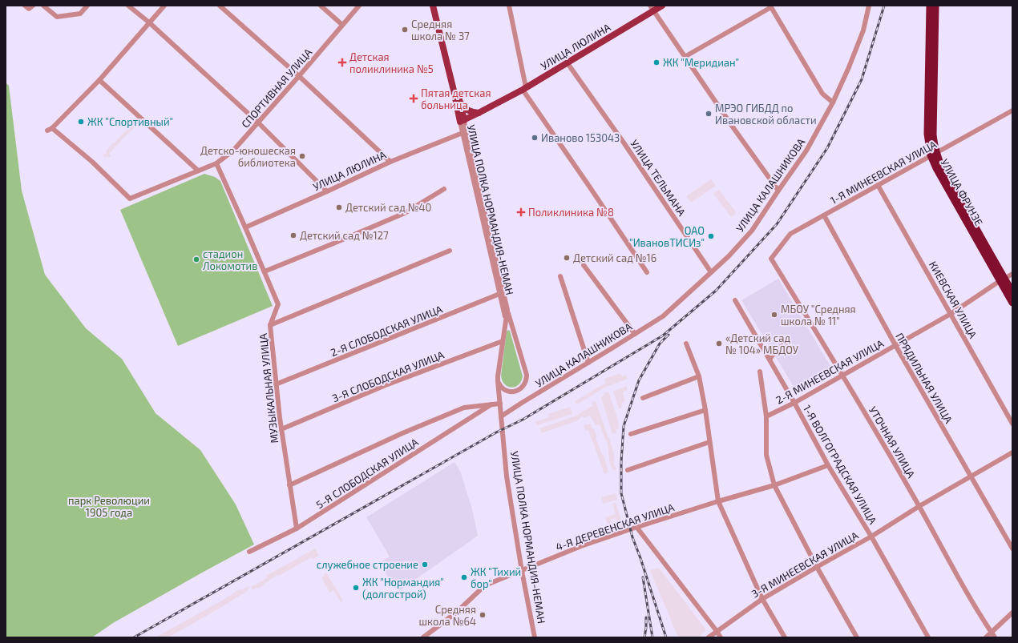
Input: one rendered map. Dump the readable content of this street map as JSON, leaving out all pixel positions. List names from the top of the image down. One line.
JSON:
{"streets":{"highway":["УЛИЦА ФРУНЗЕ"],"main road":["УЛИЦА ЛЮЛИНА","УЛИЦА ПОЛКА НОРМАНДИЯ-НЕМАН"],"street":["СПОРТИВНАЯ УЛИЦА","1-Я МИНЕЕВСКАЯ УЛИЦА","УЛИЦА ТЕЛЬМАНА","УЛИЦА КАЛАШНИКОВА","КИЕВСКАЯ УЛИЦА","2-Я СЛОБОДСКАЯ УЛИЦА","2-Я МИНЕЕВСКАЯ УЛИЦА","3-Я СЛОБОДСКАЯ УЛИЦА","ПРЯДИЛЬНАЯ УЛИЦА","МУЗЫКАЛЬНАЯ УЛИЦА","УТОЧНАЯ УЛИЦА","1-Я ВОЛГОГРАДСКАЯ УЛИЦА","5-Я СЛОБОДСКАЯ УЛИЦА","4-Я ДЕРЕВЕНСКАЯ УЛИЦА","3-Я МИНЕЕВСКАЯ УЛИЦА"]},"crossings":[["УЛИЦА ЛЮЛИНА","УЛИЦА ТЕЛЬМАНА"],["УЛИЦА ЛЮЛИНА","УЛИЦА ПОЛКА НОРМАНДИЯ-НЕМАН"],["УЛИЦА ЛЮЛИНА","МУЗЫКАЛЬНАЯ УЛИЦА"],["СПОРТИВНАЯ УЛИЦА","МУЗЫКАЛЬНАЯ УЛИЦА"],["1-Я МИНЕЕВСКАЯ УЛИЦА","УЛИЦА ФРУНЗЕ"],["1-Я МИНЕЕВСКАЯ УЛИЦА","КИЕВСКАЯ УЛИЦА"],["1-Я МИНЕЕВСКАЯ УЛИЦА","ПРЯДИЛЬНАЯ УЛИЦА"],["1-Я МИНЕЕВСКАЯ УЛИЦА","УТОЧНАЯ УЛИЦА"],["УЛИЦА ТЕЛЬМАНА","УЛИЦА КАЛАШНИКОВА"],["УЛИЦА КАЛАШНИКОВА","УЛИЦА ПОЛКА НОРМАНДИЯ-НЕМАН"],["УЛИЦА ФРУНЗЕ","2-Я МИНЕЕВСКАЯ УЛИЦА"],["УЛИЦА ПОЛКА НОРМАНДИЯ-НЕМАН","2-Я СЛОБОДСКАЯ УЛИЦА"],["УЛИЦА ПОЛКА НОРМАНДИЯ-НЕМАН","3-Я СЛОБОДСКАЯ УЛИЦА"],["УЛИЦА ПОЛКА НОРМАНДИЯ-НЕМАН","4-Я ДЕРЕВЕНСКАЯ УЛИЦА"],["КИЕВСКАЯ УЛИЦА","2-Я МИНЕЕВСКАЯ УЛИЦА"],["2-Я СЛОБОДСКАЯ УЛИЦА","МУЗЫКАЛЬНАЯ УЛИЦА"],["2-Я МИНЕЕВСКАЯ УЛИЦА","ПРЯДИЛЬНАЯ УЛИЦА"],["2-Я МИНЕЕВСКАЯ УЛИЦА","УТОЧНАЯ УЛИЦА"],["2-Я МИНЕЕВСКАЯ УЛИЦА","1-Я ВОЛГОГРАДСКАЯ УЛИЦА"],["3-Я СЛОБОДСКАЯ УЛИЦА","МУЗЫКАЛЬНАЯ УЛИЦА"],["ПРЯДИЛЬНАЯ УЛИЦА","3-Я МИНЕЕВСКАЯ УЛИЦА"],["МУЗЫКАЛЬНАЯ УЛИЦА","5-Я СЛОБОДСКАЯ УЛИЦА"],["УТОЧНАЯ УЛИЦА","3-Я МИНЕЕВСКАЯ УЛИЦА"],["1-Я ВОЛГОГРАДСКАЯ УЛИЦА","4-Я ДЕРЕВЕНСКАЯ УЛИЦА"],["1-Я ВОЛГОГРАДСКАЯ УЛИЦА","3-Я МИНЕЕВСКАЯ УЛИЦА"]],"parks":["парк Революции 1905 года"],"places":{"other":["Средняя школа № 37","ЖК \"Меридиан\"","МРЭО ГИБДД по Ивановской области","ЖК \"Спортивный\"","Иваново 153043","Детско-юношеская библиотека","Детский сад №40","Детский сад №127","ОАО \"ИвановТИСИз\"","Детский сад №16","стадион Локомотив","МБОУ \"Средняя школа № 11\"","«Детский сад № 104» МБДОУ","служебное строение","ЖК \"Тихий бор\"","ЖК \"Нормандия\" (долгострой)","Средняя школа №64"],"health":["Детская поликлиника №5","Пятая детская больница","Поликлиника №8"]}}
